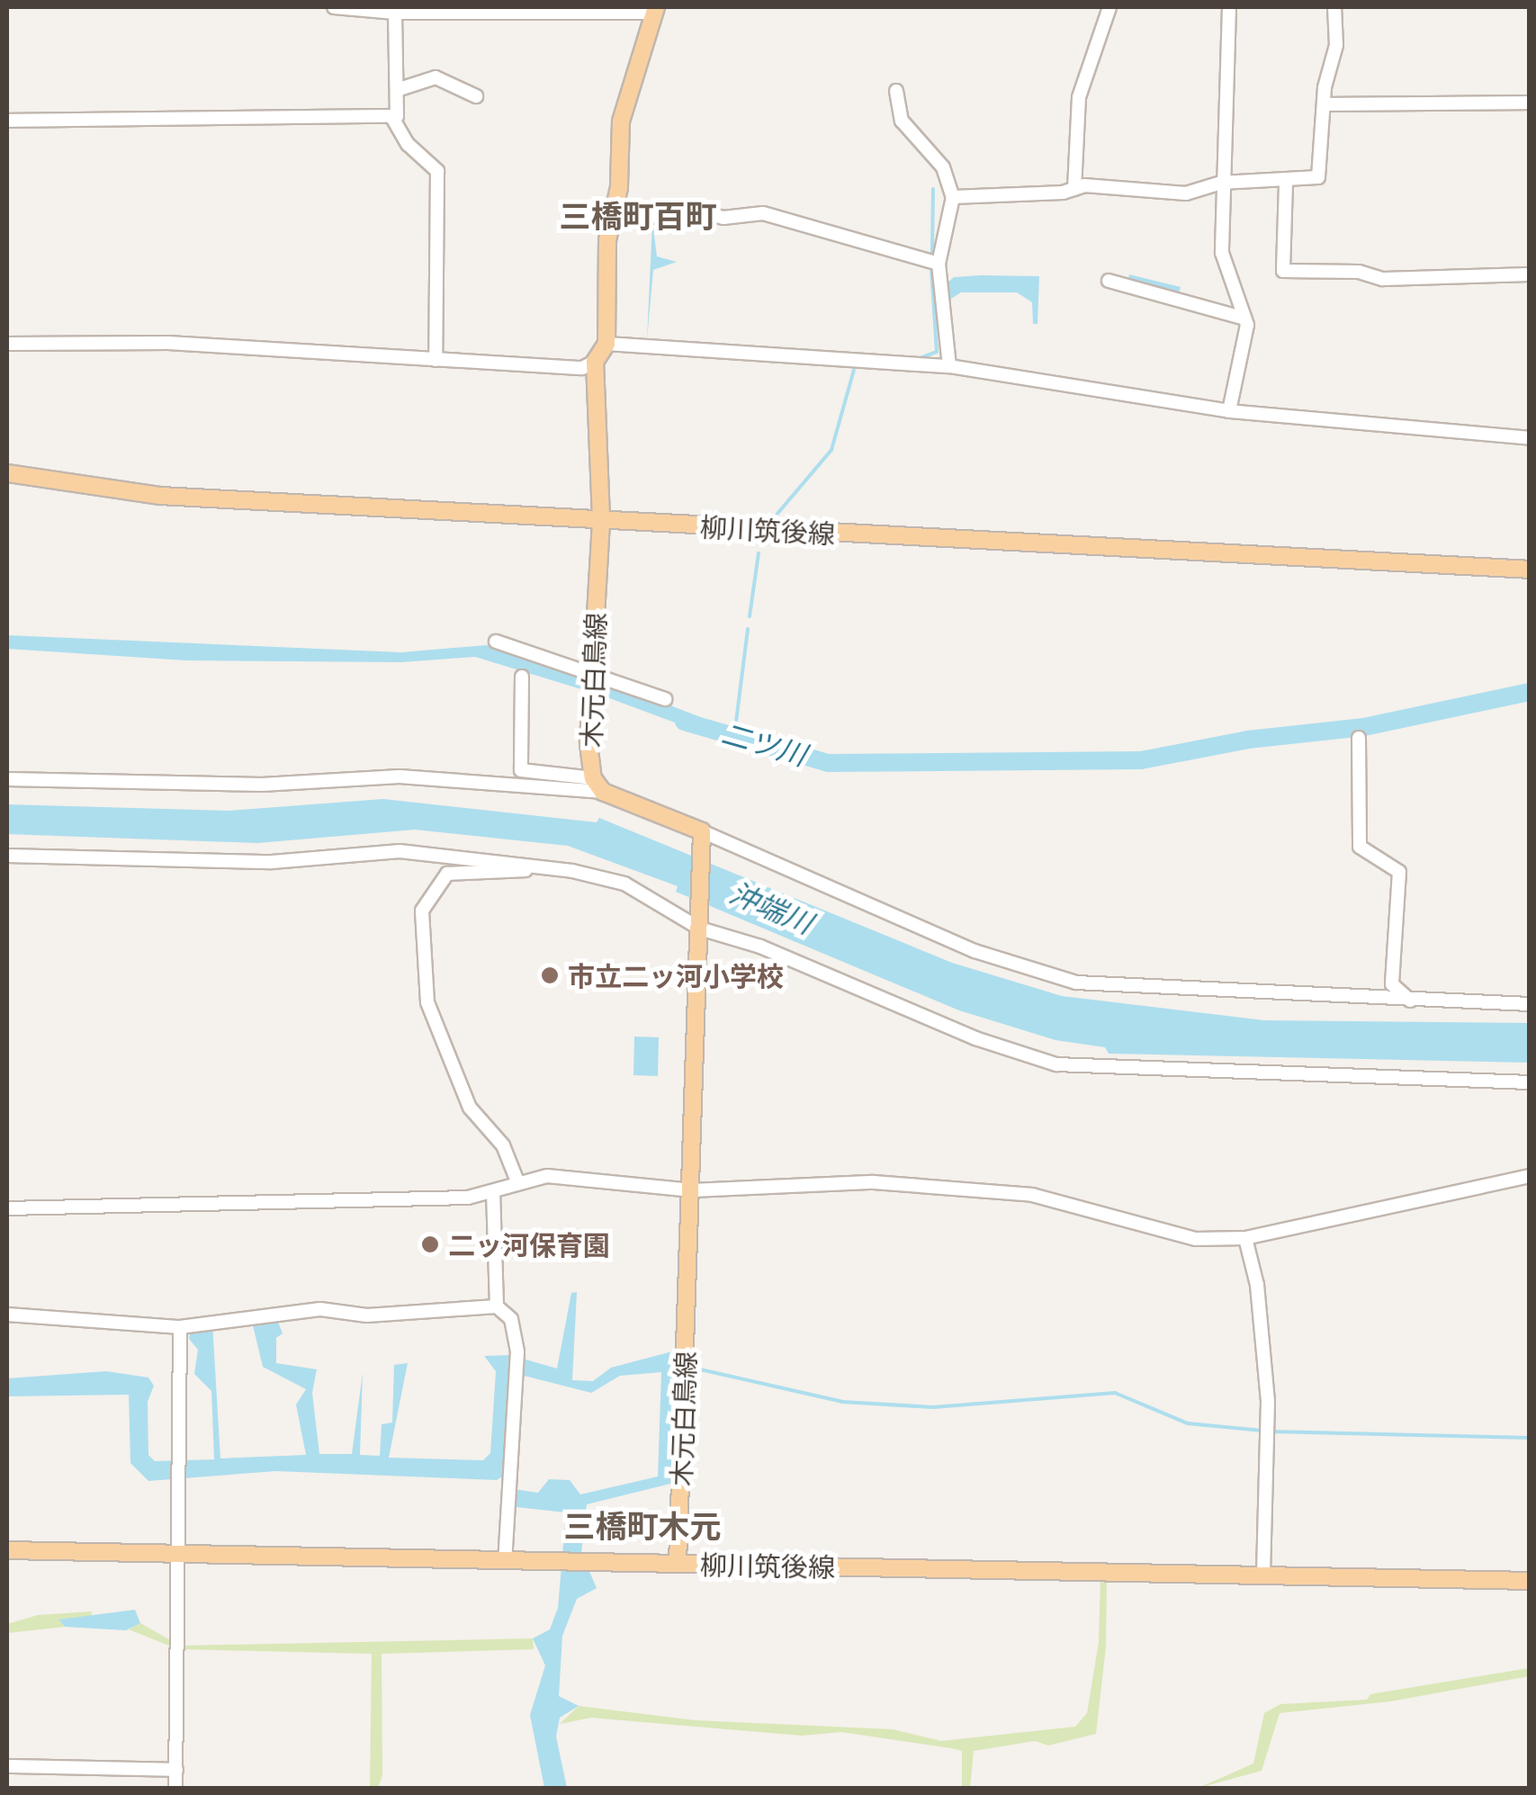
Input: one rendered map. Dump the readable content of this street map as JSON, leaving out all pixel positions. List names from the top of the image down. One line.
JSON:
{"streets":{"main road":["柳川筑後線","木元白鳥線"]},"crossings":[["柳川筑後線","木元白鳥線"]],"districts":["三橋町百町","三橋町木元"],"water":["二ツ川","沖端川"],"places":["市立二ッ河小学校","二ッ河保育園"]}
